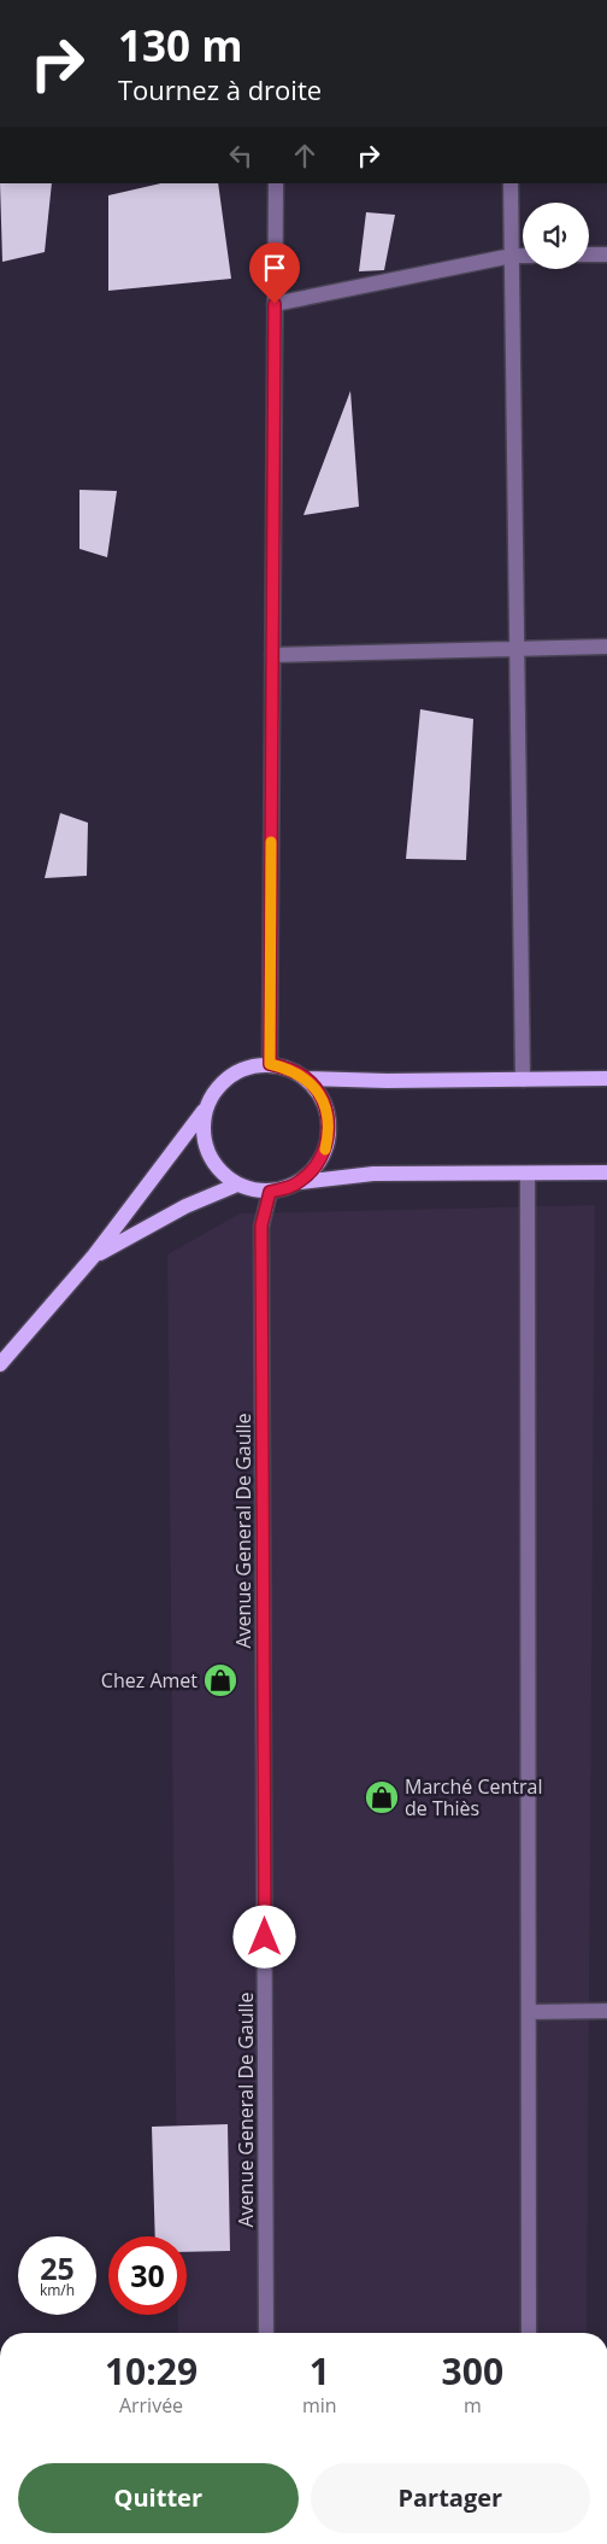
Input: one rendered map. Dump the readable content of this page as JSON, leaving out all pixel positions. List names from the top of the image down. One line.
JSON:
{"streets":{"street":["Avenue General De Gaulle"]},"places":{"shop":["Chez Amet","Marché Central de Thiès"]},"page":{"turn":["130 m","Tournez à droite"],"speed":"25 km/h","limit":"30","eta":["10:29","Arrivée","1","min","300","m"],"buttons":["Quitter","Partager"]}}
